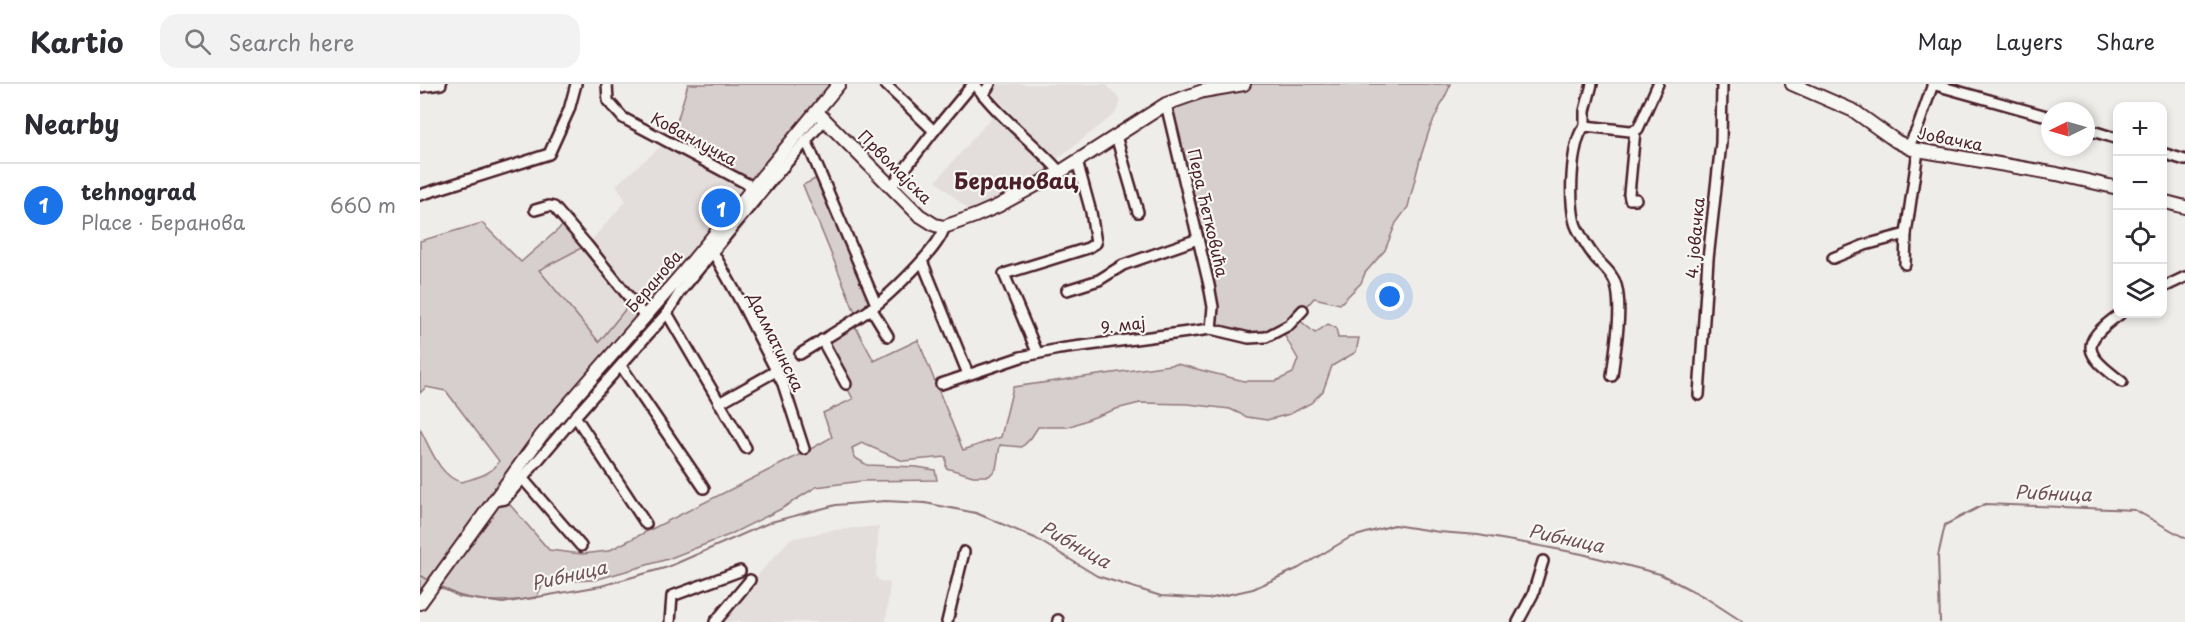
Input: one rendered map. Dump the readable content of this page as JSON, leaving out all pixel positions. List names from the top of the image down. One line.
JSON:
{"streets":{"main road":["Јовачка","Првомајска","Беранова"],"street":["Кованлучка","Пера Ћетковића","4. јовачка","9. мај","Далматинска"]},"crossings":[["Кованлучка","Беранова"],["Првомајска","Беранова"],["Пера Ћетковића","9. мај"],["Беранова","Далматинска"]],"districts":["Берановац"],"water":["Рибница"],"north":"left","page":{"header":"Kartio","search":"Search here","nav":["Map","Layers","Share"],"heading":"Nearby","map_buttons":["+","−"],"list":[{"mark":"1","name":"tehnograd","note":"Place · Беранова","value":"660 m"}],"pins":"1"}}
